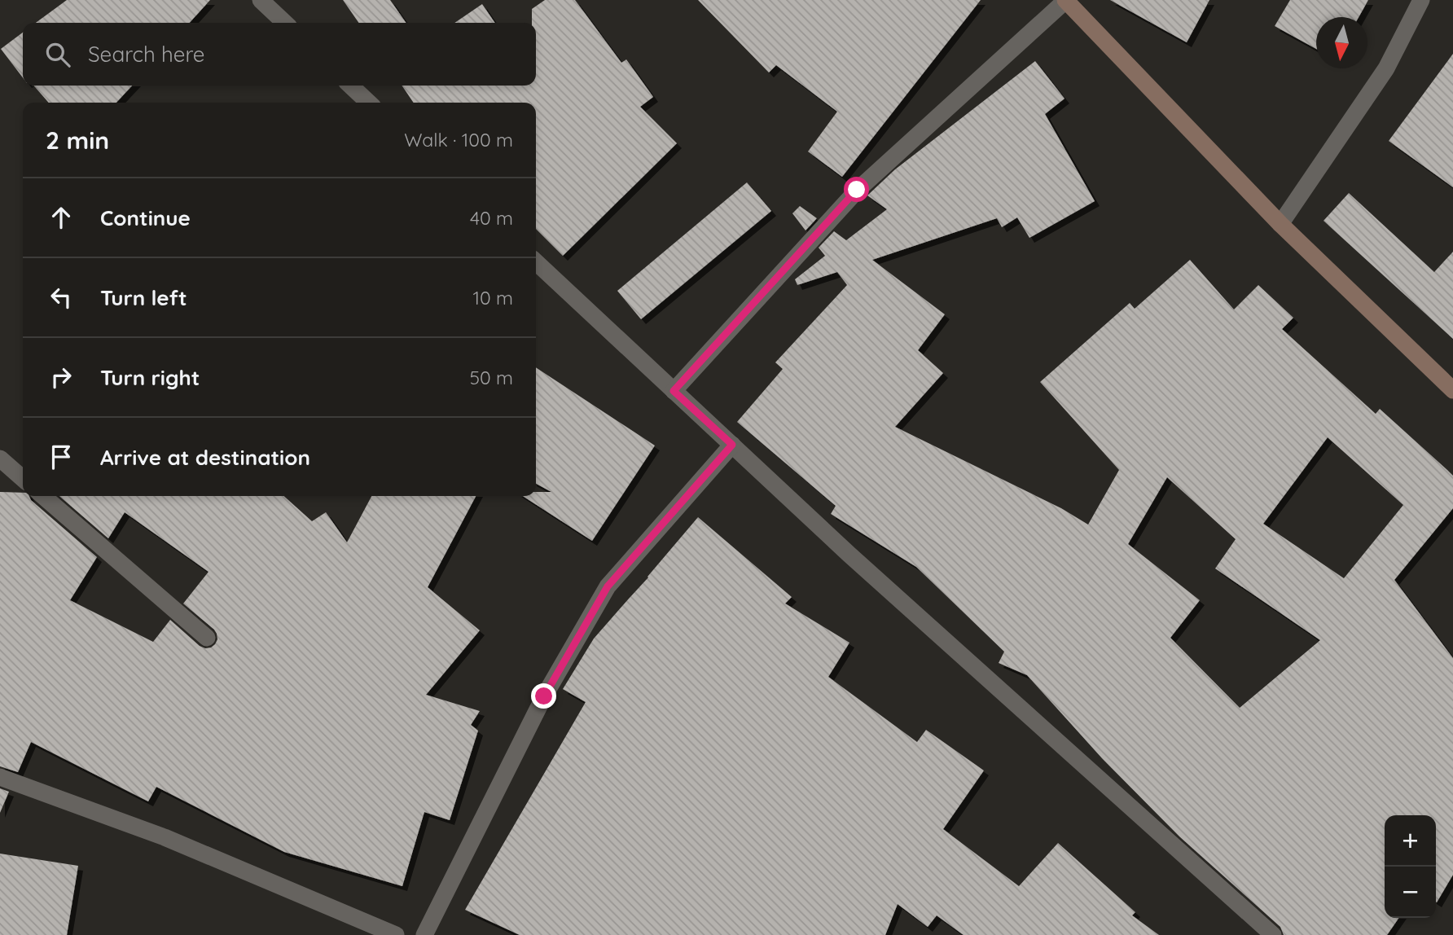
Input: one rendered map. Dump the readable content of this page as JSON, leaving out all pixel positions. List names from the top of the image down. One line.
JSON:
{"north":"bottom","page":{"search":"Search here","heading":["2 min","Walk · 100 m"],"list":[["Continue","40 m"],["Turn left","10 m"],["Turn right","50 m"],"Arrive at destination"],"map_buttons":["+","−"]}}
